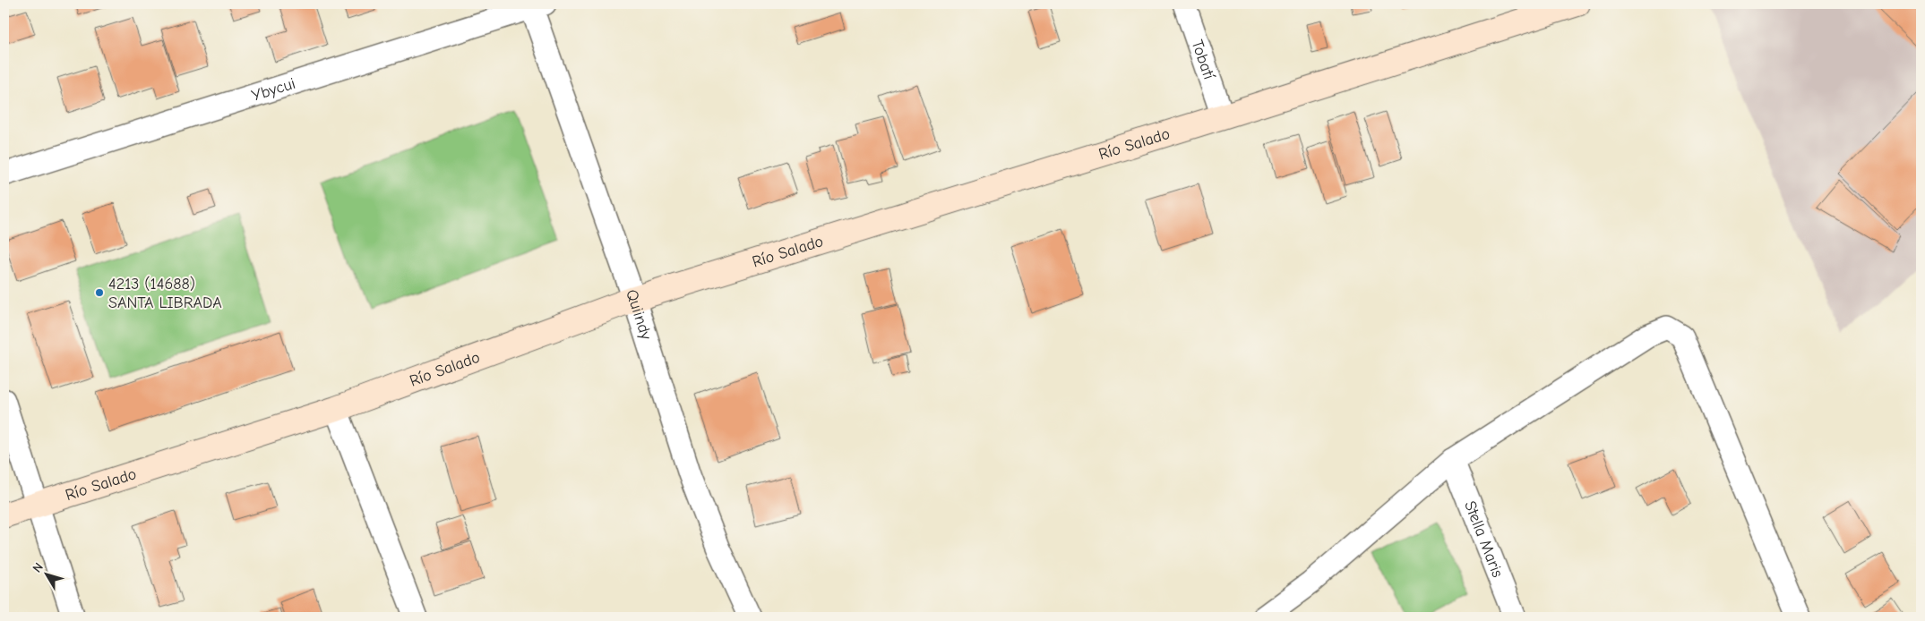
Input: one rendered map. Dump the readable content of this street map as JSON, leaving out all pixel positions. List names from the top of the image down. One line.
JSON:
{"streets":{"street":["Tobatí","Ybycui","Río Salado","Quiindy","Stella Maris"]},"crossings":[["Tobatí","Río Salado"],["Ybycui","Quiindy"],["Río Salado","Quiindy"]],"places":["4213 (14688) SANTA LIBRADA"],"north":"top left"}
